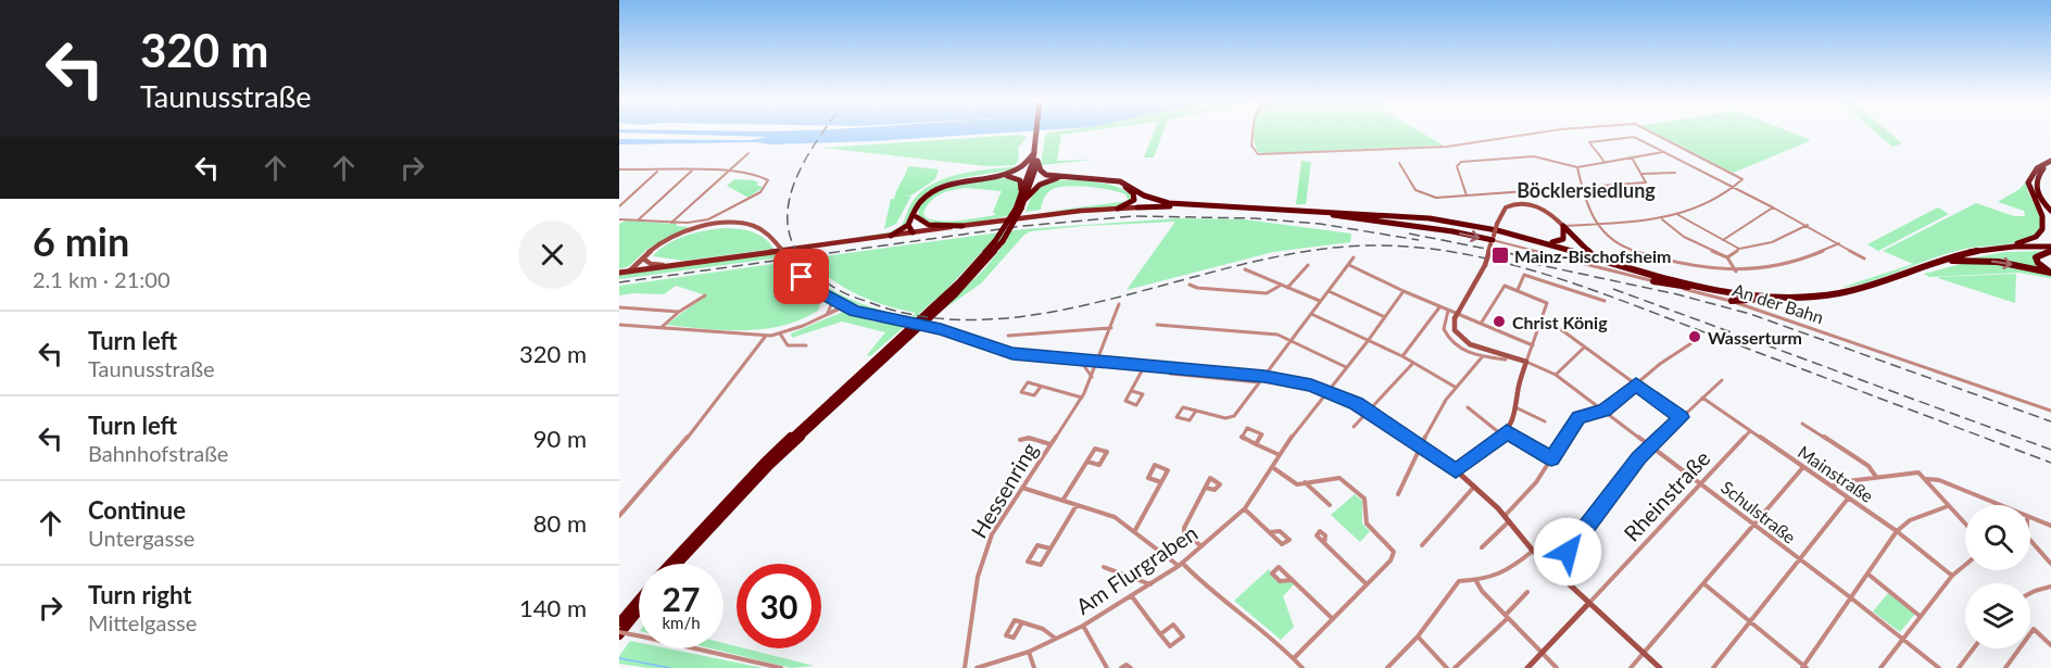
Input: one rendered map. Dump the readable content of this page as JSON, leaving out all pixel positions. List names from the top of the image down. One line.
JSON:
{"streets":{"main road":["Rheinstraße"],"street":["An der Bahn","Mainstraße","Hessenring","Schulstraße","Am Flurgraben"]},"crossings":[["Mainstraße","Rheinstraße"],["Rheinstraße","Schulstraße"]],"districts":["Böcklersiedlung"],"places":{"transit":["Mainz-Bischofsheim"],"other":["Christ König","Wasserturm"]},"page":{"turn":["320 m","Taunusstraße"],"heading":["6 min","2.1 km · 21:00"],"list":[{"name":"Turn left","note":"Taunusstraße","value":"320 m"},{"name":"Turn left","note":"Bahnhofstraße","value":"90 m"},{"name":"Continue","note":"Untergasse","value":"80 m"},{"name":"Turn right","note":"Mittelgasse","value":"140 m"}],"speed":"27 km/h","limit":"30"}}
